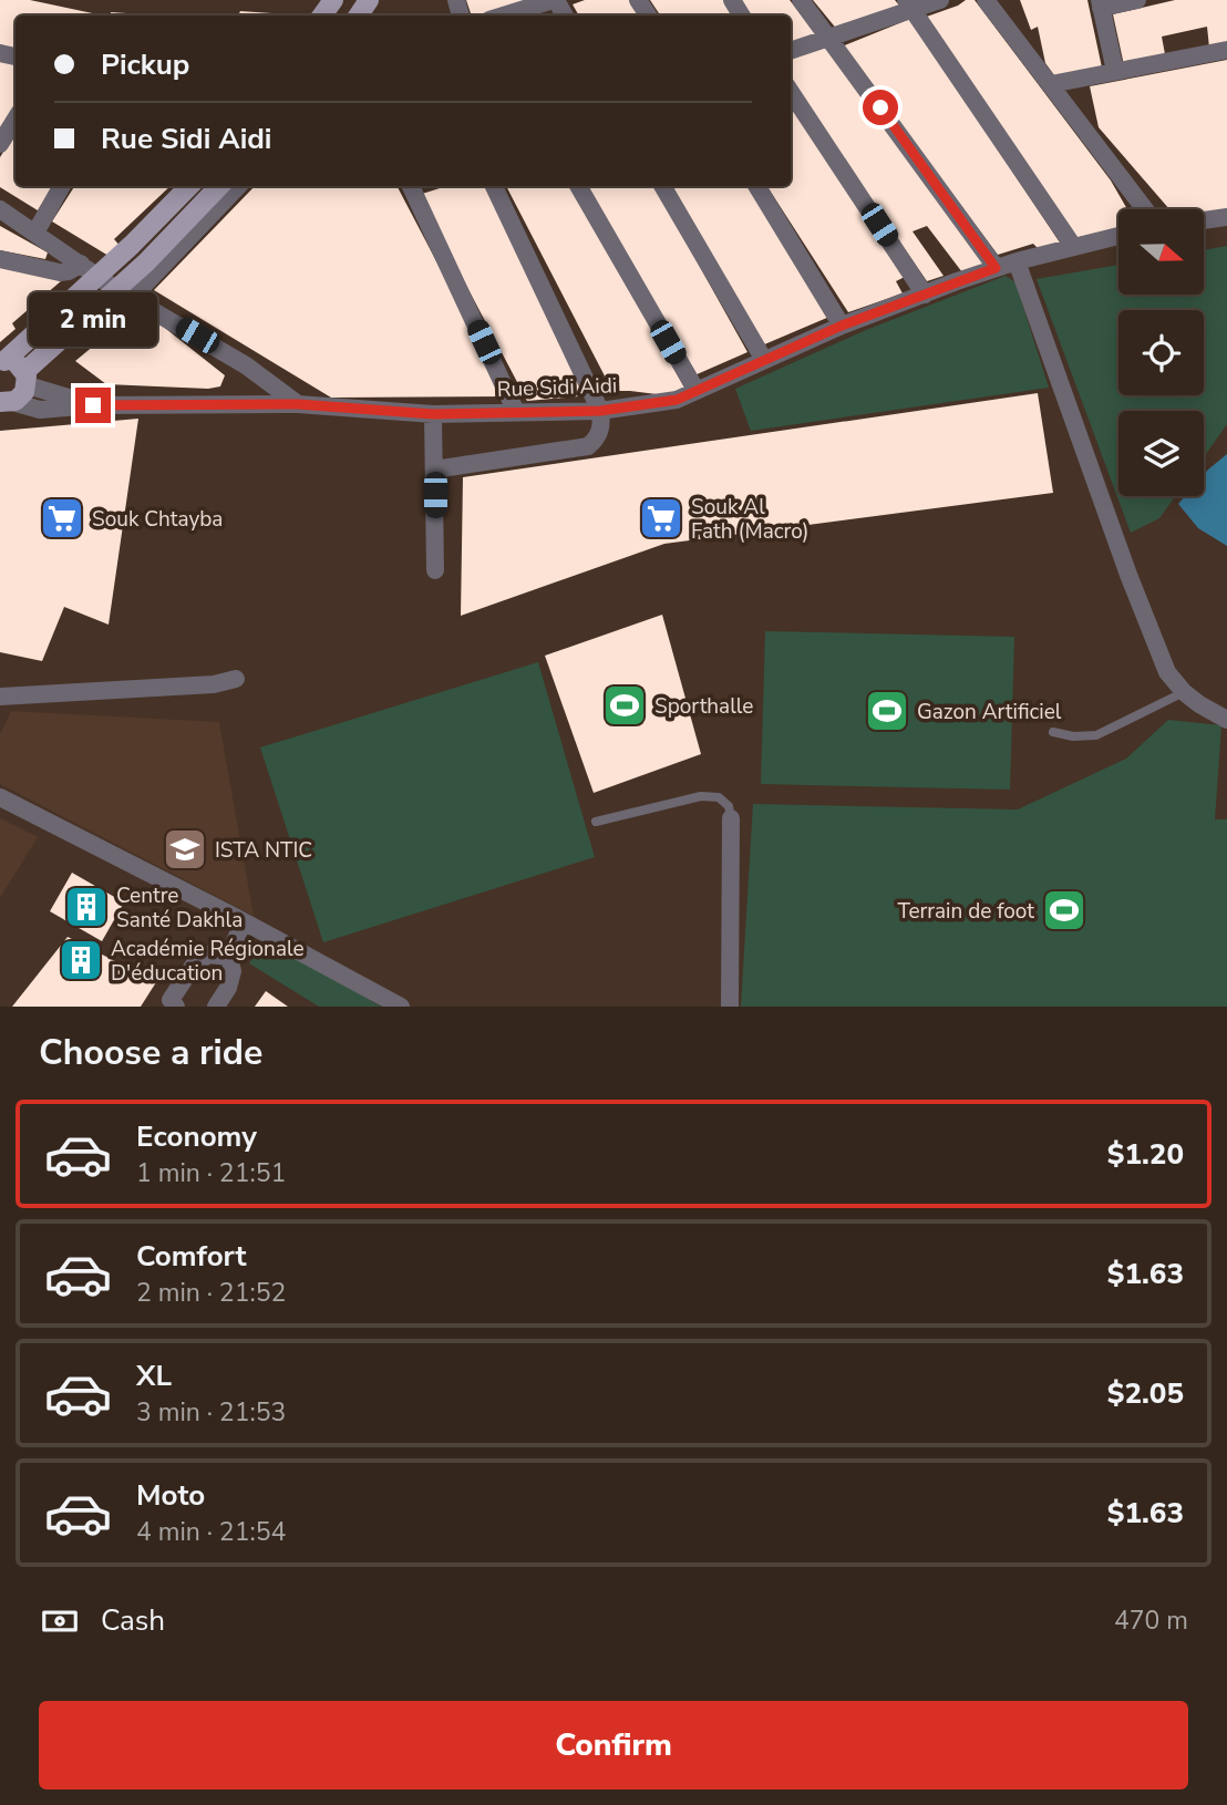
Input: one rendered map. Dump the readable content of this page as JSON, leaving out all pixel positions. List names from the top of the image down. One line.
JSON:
{"streets":{"street":["Rue Sidi Aidi"]},"places":{"supermarket":["Souk Chtayba","Souk Al Fath (Macro)"],"sports":["Sporthalle","Gazon Artificiel","Terrain de foot"],"school or university":["ISTA NTIC"],"building":["Centre Santé Dakhla","Académie Régionale D'éducation"]},"north":"right","page":{"banner":["Pickup","Rue Sidi Aidi"],"bubble":"2 min","heading":"Choose a ride","list":[{"name":"Economy","note":"1 min · 21:51","value":"$1.20"},{"name":"Comfort","note":"2 min · 21:52","value":"$1.63"},{"name":"XL","note":"3 min · 21:53","value":"$2.05"},{"name":"Moto","note":"4 min · 21:54","value":"$1.63"}],"pay":["Cash","470 m"],"buttons":"Confirm"}}
